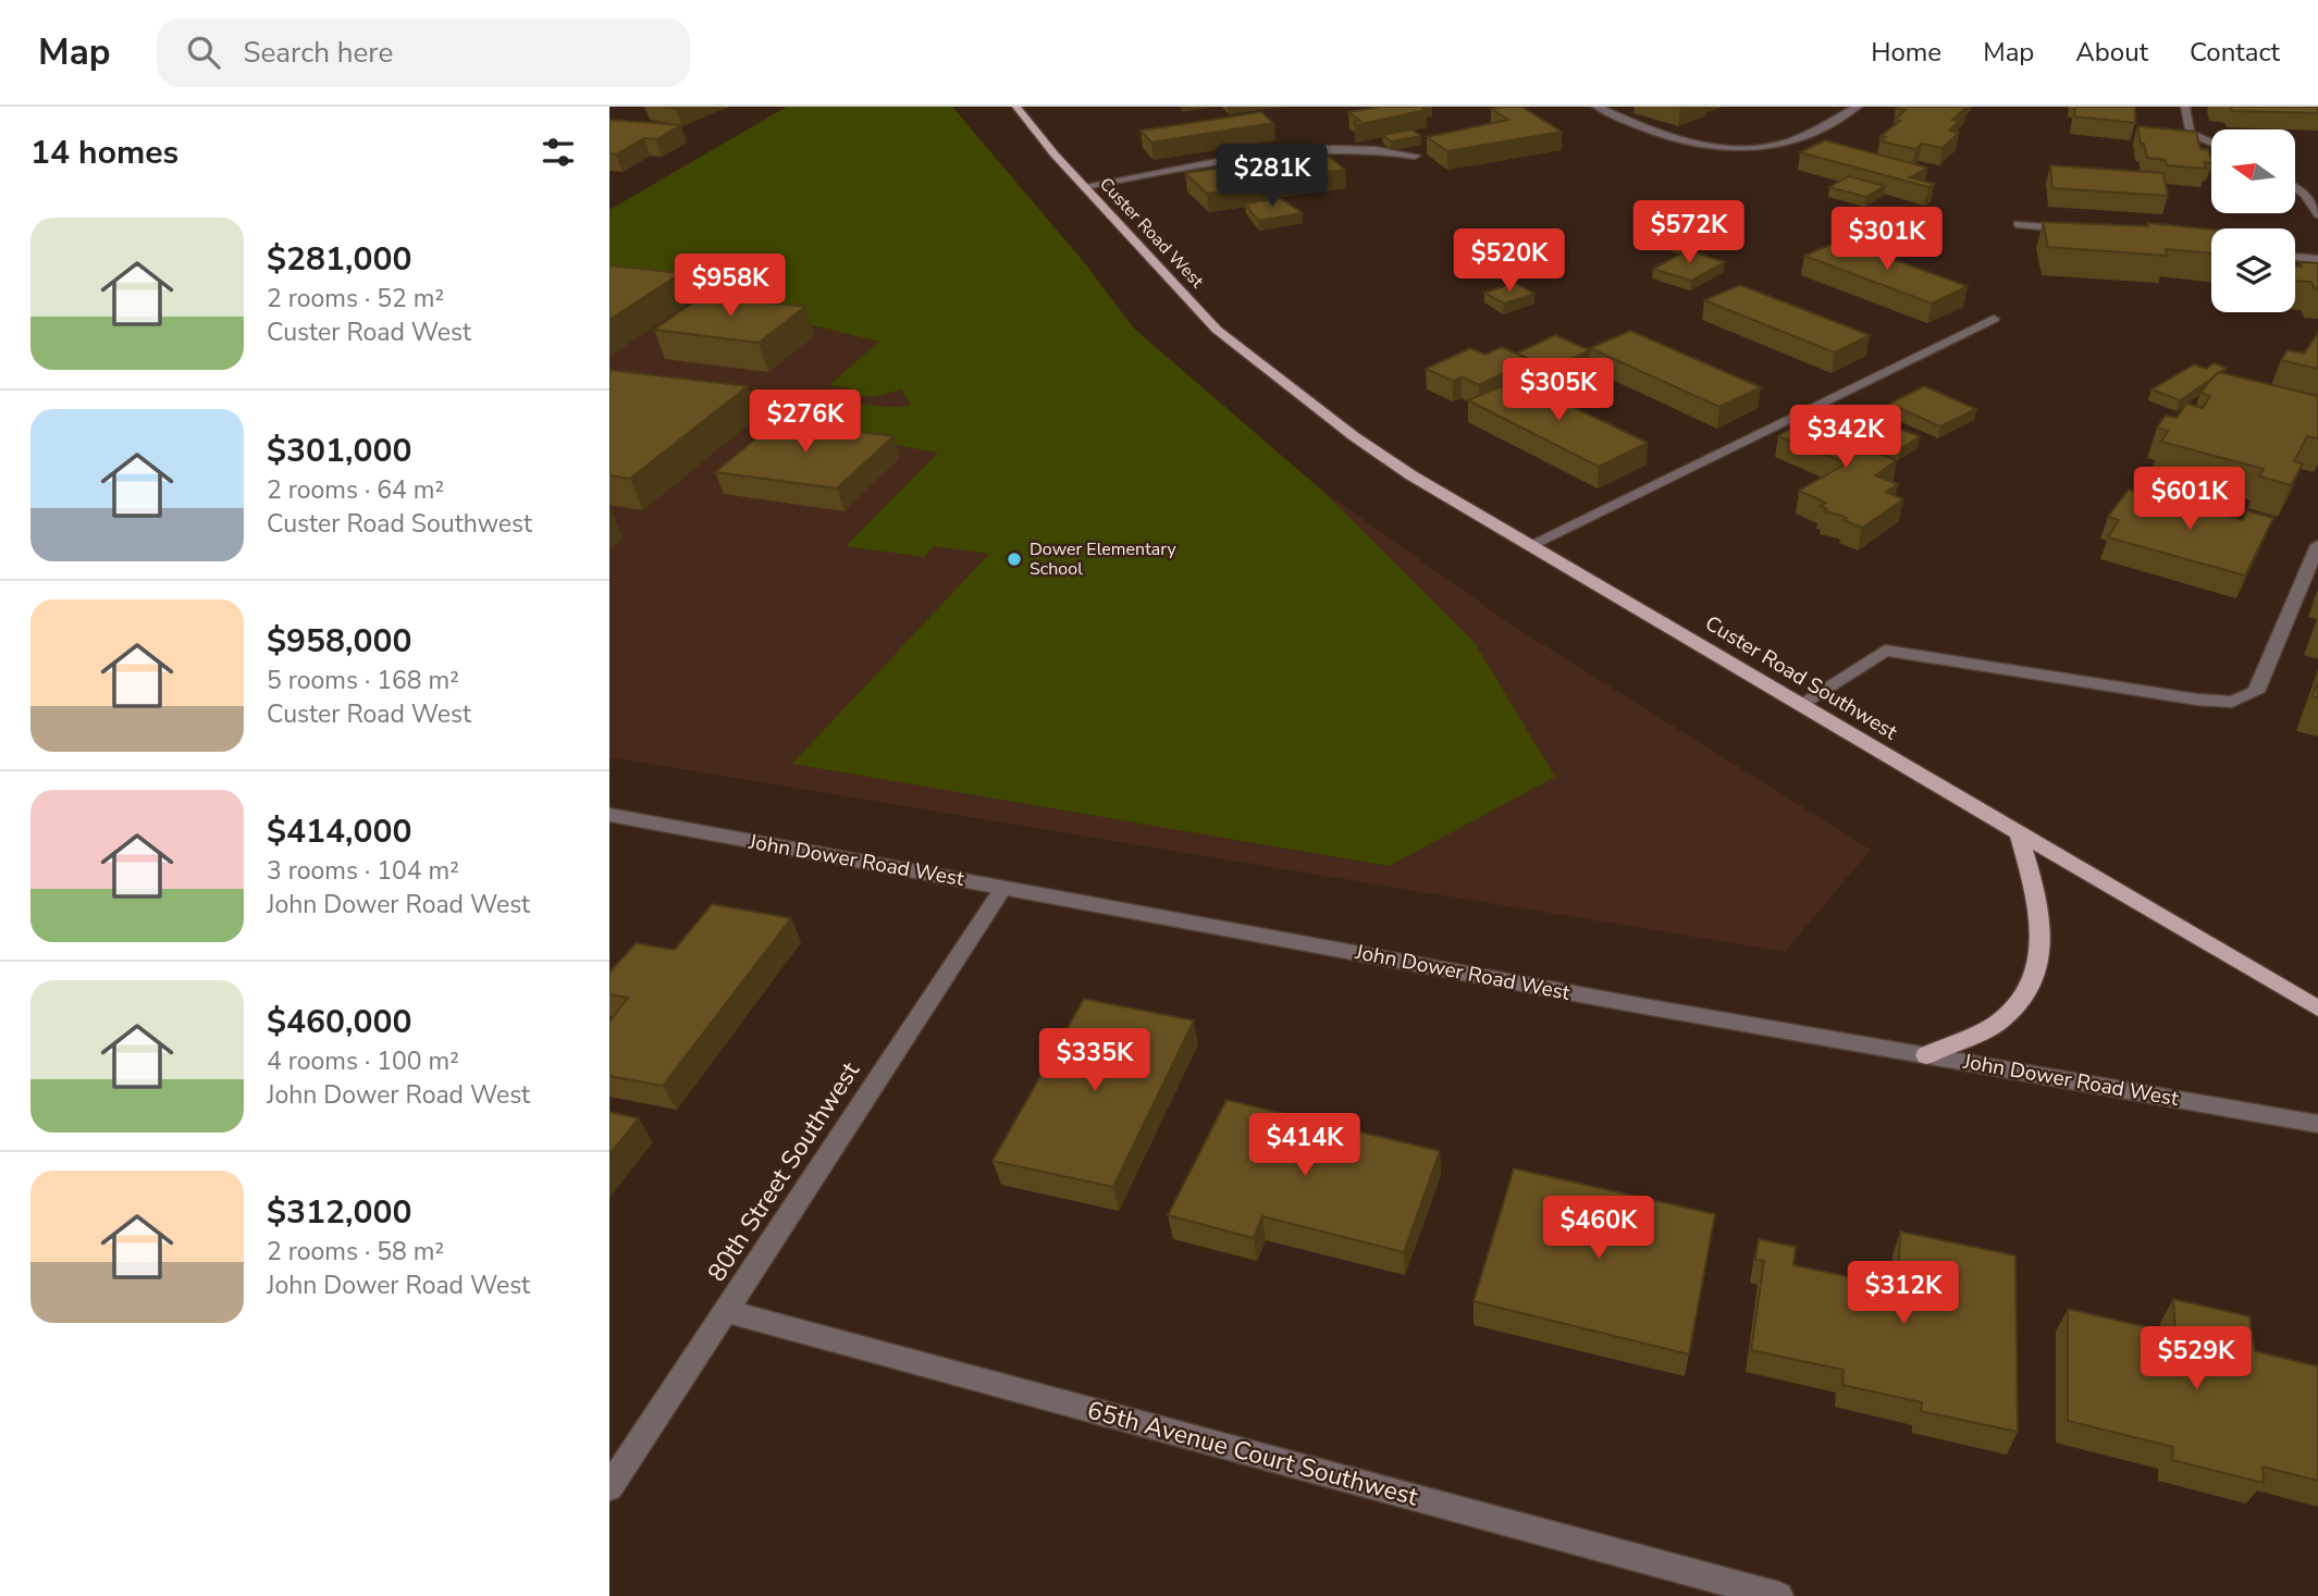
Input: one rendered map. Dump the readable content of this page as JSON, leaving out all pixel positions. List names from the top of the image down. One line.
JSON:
{"streets":{"main road":["Custer Road West","Custer Road Southwest"],"street":["John Dower Road West","80th Street Southwest","65th Avenue Court Southwest"]},"crossings":[["Custer Road West","Custer Road Southwest"],["John Dower Road West","80th Street Southwest"],["80th Street Southwest","65th Avenue Court Southwest"]],"places":["Dower Elementary School"],"north":"left","page":{"header":"Map","search":"Search here","nav":["Home","Map","About","Contact"],"heading":"14 homes","price":["$281K","$572K","$301K","$520K","$958K","$305K","$276K","$342K","$601K","$335K","$414K","$460K","$312K","$529K"],"list":[{"name":"$281,000","note":"2 rooms · 52 m² · Custer Road West"},{"name":"$301,000","note":"2 rooms · 64 m² · Custer Road Southwest"},{"name":"$958,000","note":"5 rooms · 168 m² · Custer Road West"},{"name":"$414,000","note":"3 rooms · 104 m² · John Dower Road West"},{"name":"$460,000","note":"4 rooms · 100 m² · John Dower Road West"},{"name":"$312,000","note":"2 rooms · 58 m² · John Dower Road West"}]}}
